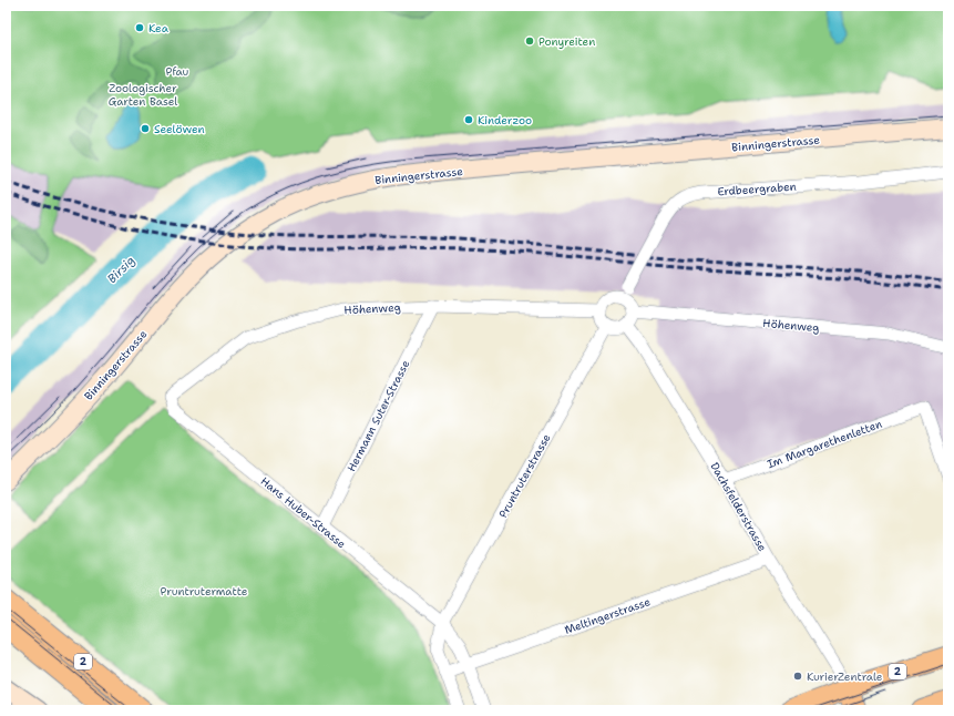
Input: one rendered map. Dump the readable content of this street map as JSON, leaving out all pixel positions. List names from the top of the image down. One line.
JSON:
{"streets":{"main road":["Binningerstrasse","2"],"street":["Erdbeergraben","Höhenweg","Hermann Suter-Strasse","Im Margarethenletten","Pruntruterstrasse","Dachsfelderstrasse","Hans Huber-Strasse","Meltingerstrasse"]},"crossings":[["Erdbeergraben","Höhenweg"],["Erdbeergraben","Pruntruterstrasse"],["Erdbeergraben","Dachsfelderstrasse"],["Höhenweg","Hermann Suter-Strasse"],["Höhenweg","Pruntruterstrasse"],["Höhenweg","Dachsfelderstrasse"],["Höhenweg","Hans Huber-Strasse"],["Hermann Suter-Strasse","Hans Huber-Strasse"],["Im Margarethenletten","Dachsfelderstrasse"],["Pruntruterstrasse","Dachsfelderstrasse"],["Pruntruterstrasse","Hans Huber-Strasse"],["Pruntruterstrasse","Meltingerstrasse"],["Dachsfelderstrasse","Meltingerstrasse"],["Dachsfelderstrasse","2"]],"water":["Birsig"],"parks":["Pfau","Zoologischer Garten Basel","Pruntrutermatte"],"places":["Kea","Ponyreiten","Kinderzoo","Seelöwen","KurierZentrale"]}
